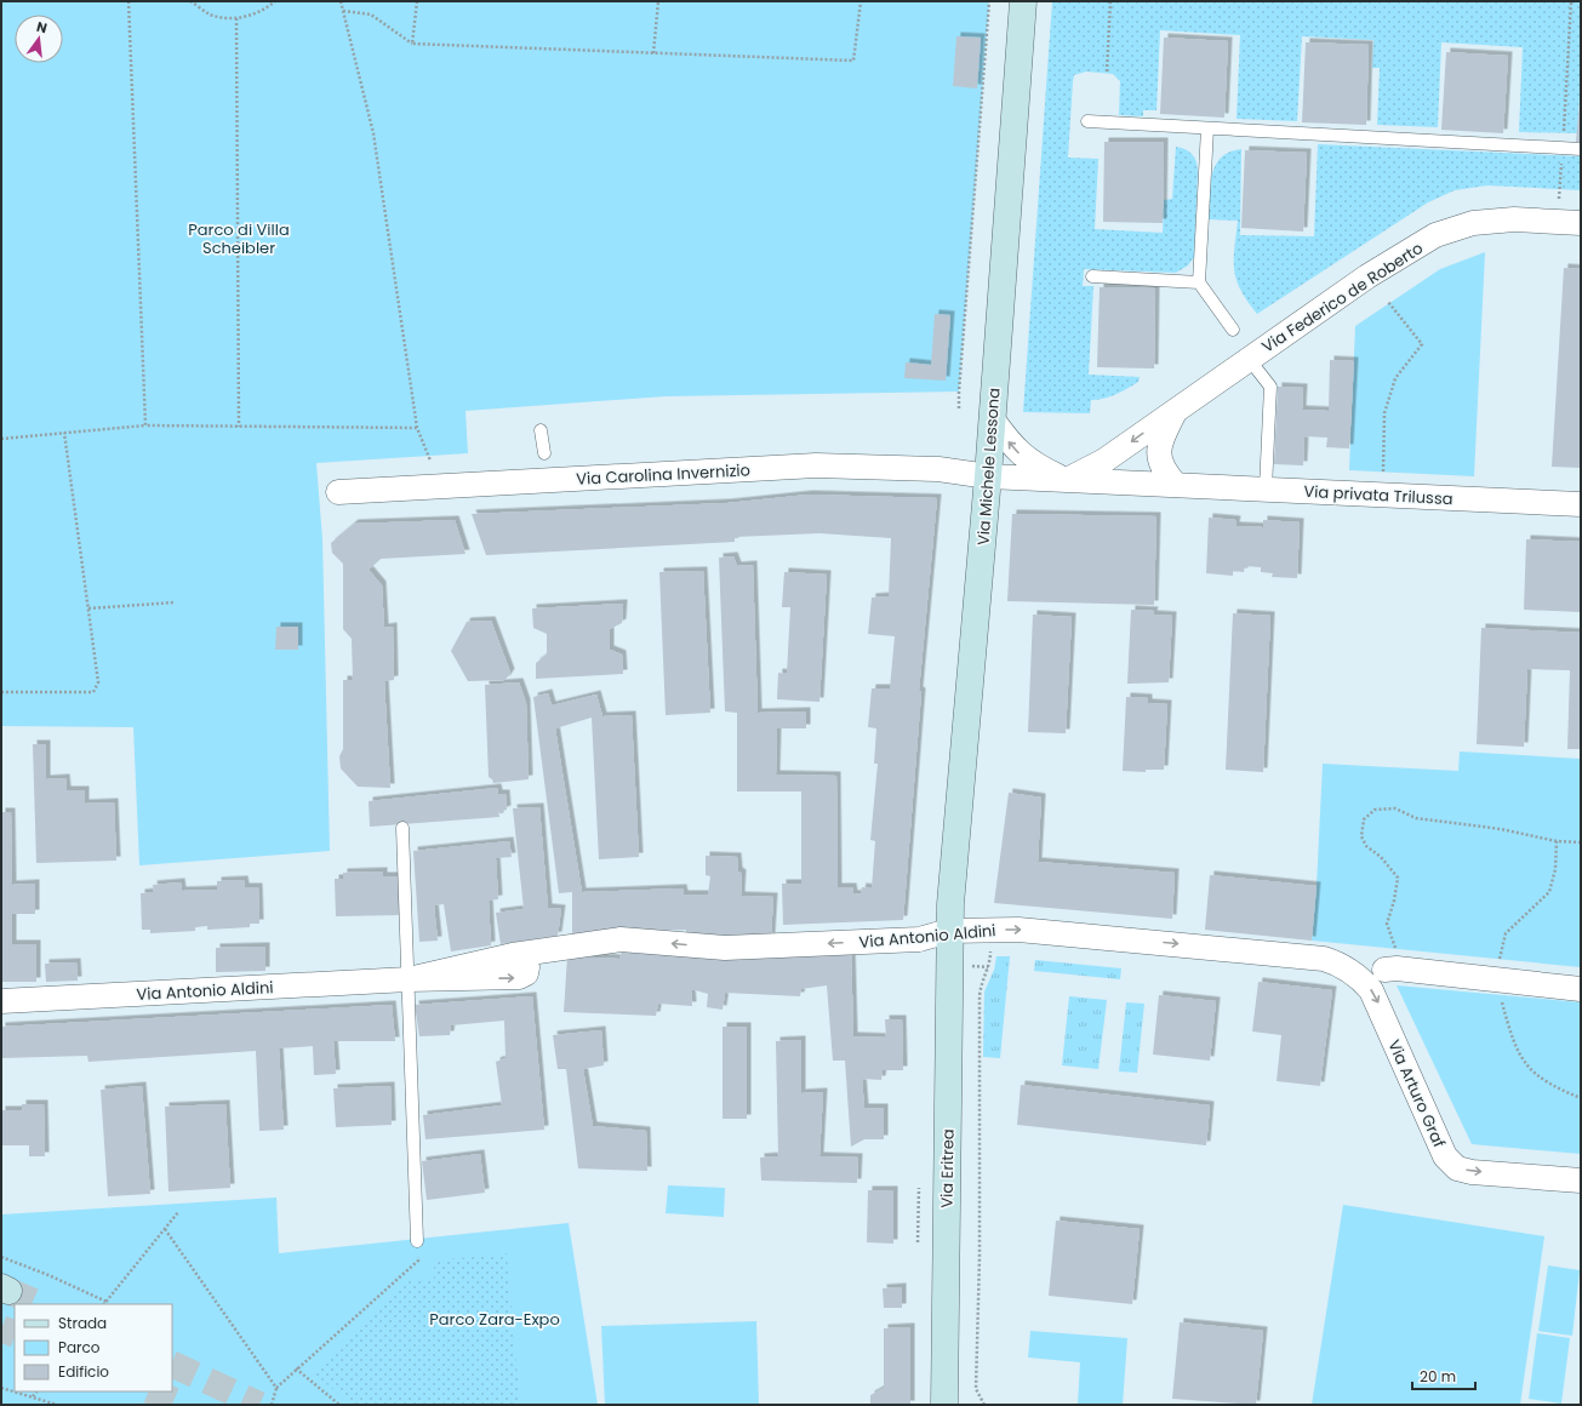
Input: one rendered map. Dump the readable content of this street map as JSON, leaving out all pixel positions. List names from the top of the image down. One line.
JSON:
{"streets":{"street":["Via Federico de Roberto","Via Michele Lessona","Via Carolina Invernizio","Via privata Trilussa","Via Antonio Aldini","Via Arturo Graf","Via Eritrea"]},"crossings":[["Via Federico de Roberto","Via Michele Lessona"],["Via Federico de Roberto","Via Carolina Invernizio"],["Via Federico de Roberto","Via privata Trilussa"],["Via Michele Lessona","Via Carolina Invernizio"],["Via Michele Lessona","Via Antonio Aldini"],["Via Michele Lessona","Via Eritrea"],["Via Antonio Aldini","Via Arturo Graf"],["Via Antonio Aldini","Via Eritrea"]],"one_way":["Via Arturo Graf"],"parks":["Parco di Villa Scheibler","Parco Zara-Expo"],"legend":["Strada","Parco","Edificio"],"scale_bar":"20 m","north":"top"}
